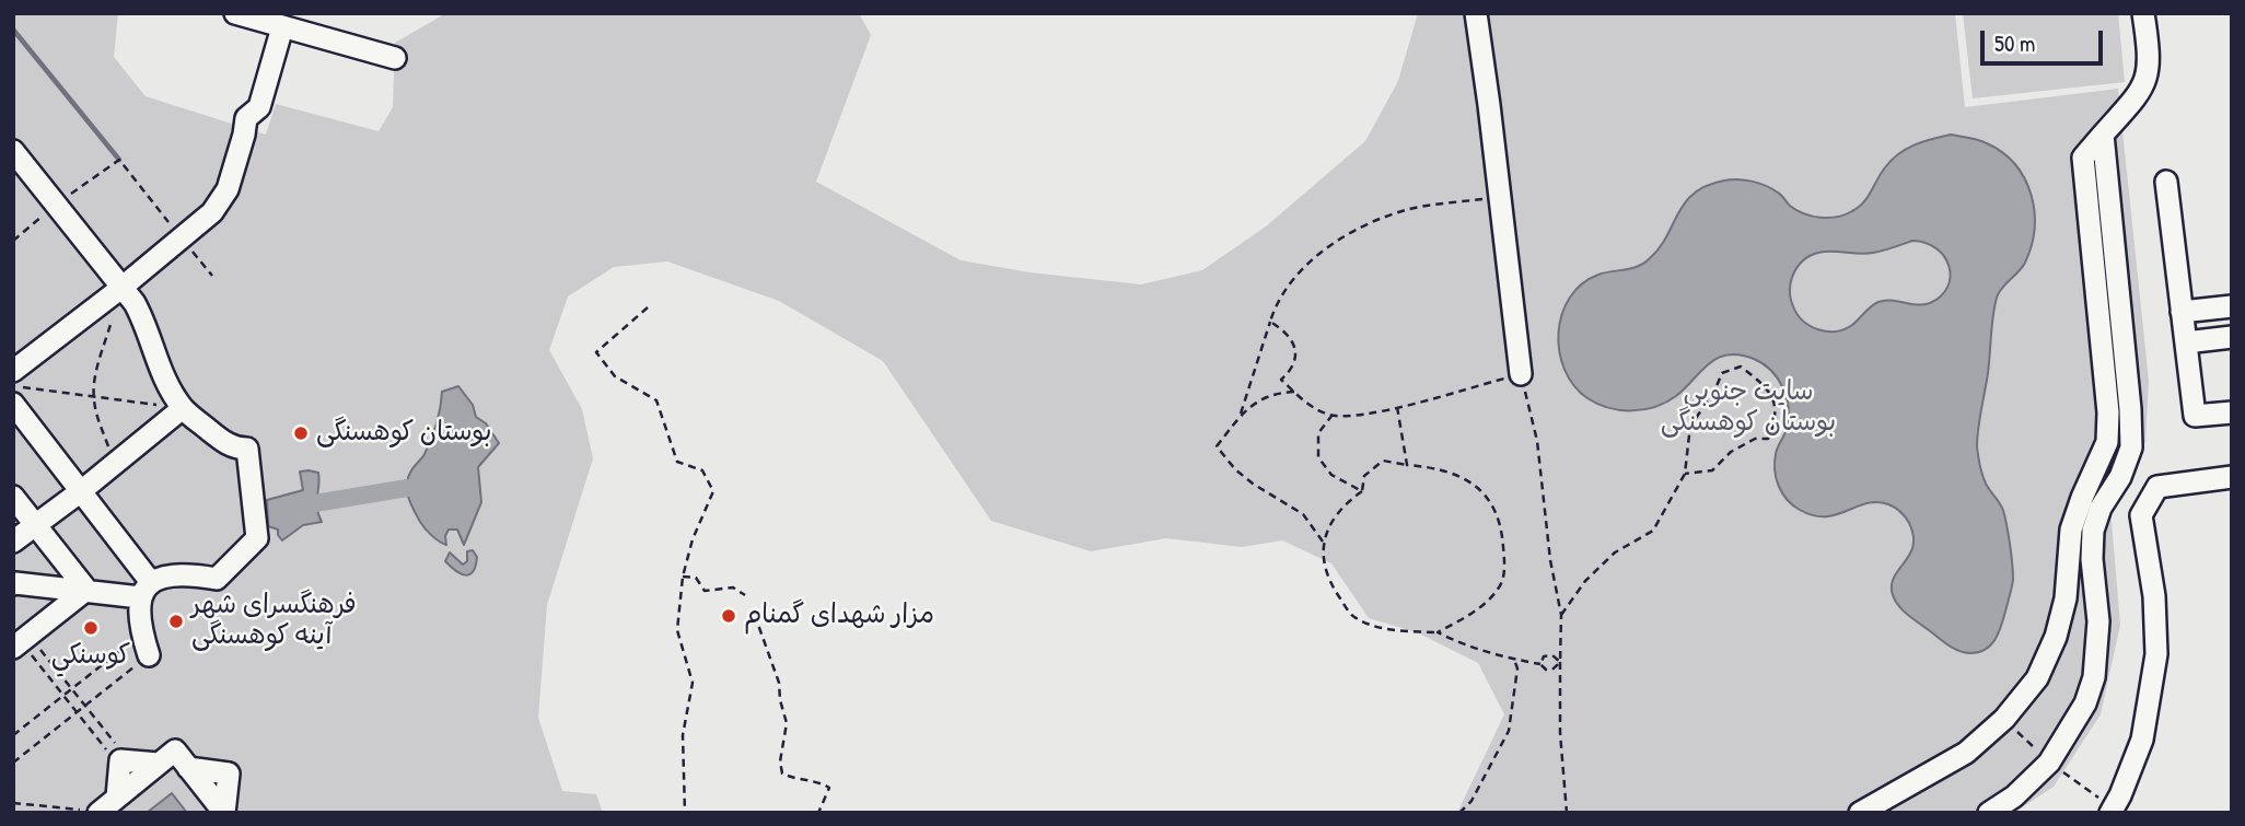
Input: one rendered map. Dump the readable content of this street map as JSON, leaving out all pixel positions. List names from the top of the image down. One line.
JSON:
{"parks":["سایت جنوبی بوستان کوهسنگی"],"places":["بوستان کوهسنگی","مزار شهدای گمنام","فرهنگسرای شهر آینه کوهسنگی","كوسنكي"],"scale_bar":"50 m"}
